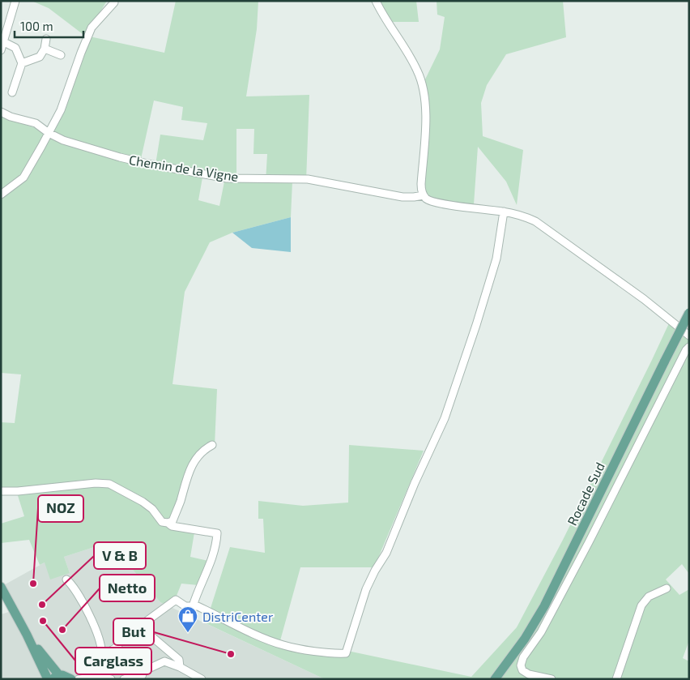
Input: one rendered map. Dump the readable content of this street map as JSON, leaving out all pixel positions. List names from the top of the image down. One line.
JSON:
{"streets":{"main road":["Rocade Sud"],"street":["Chemin de la Vigne"]},"places":{"other":["NOZ","V & B","Carglass","Netto","But"],"shop":["DistriCenter"]},"scale_bar":"100 m"}
